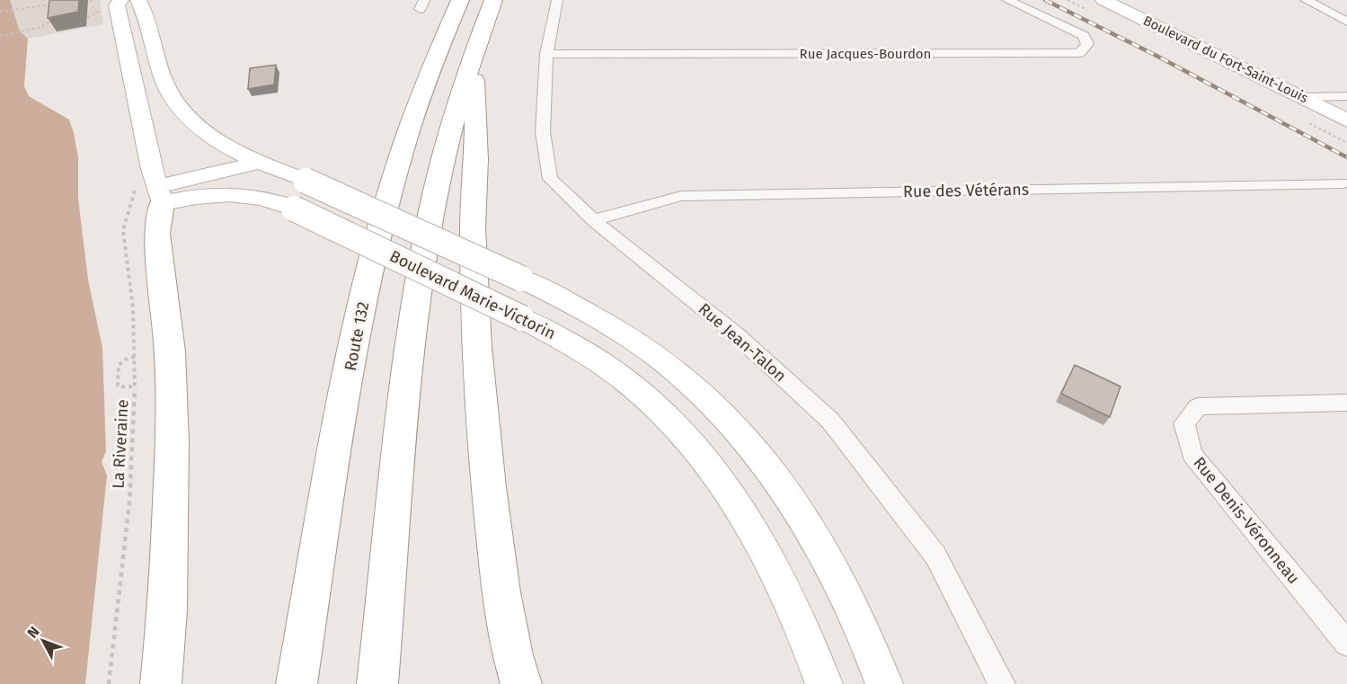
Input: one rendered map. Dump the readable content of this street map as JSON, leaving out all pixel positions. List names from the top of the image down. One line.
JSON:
{"streets":{"highway":["Route 132"],"street":["Rue Jacques-Bourdon","Boulevard du Fort-Saint-Louis","Rue des Vétérans","Boulevard Marie-Victorin","Rue Jean-Talon","Rue Denis-Véronneau"],"path":["La Riveraine"]},"crossings":[["Rue Jacques-Bourdon","Rue Jean-Talon"],["Rue des Vétérans","Rue Jean-Talon"],["Boulevard Marie-Victorin","La Riveraine"]],"north":"top left"}
